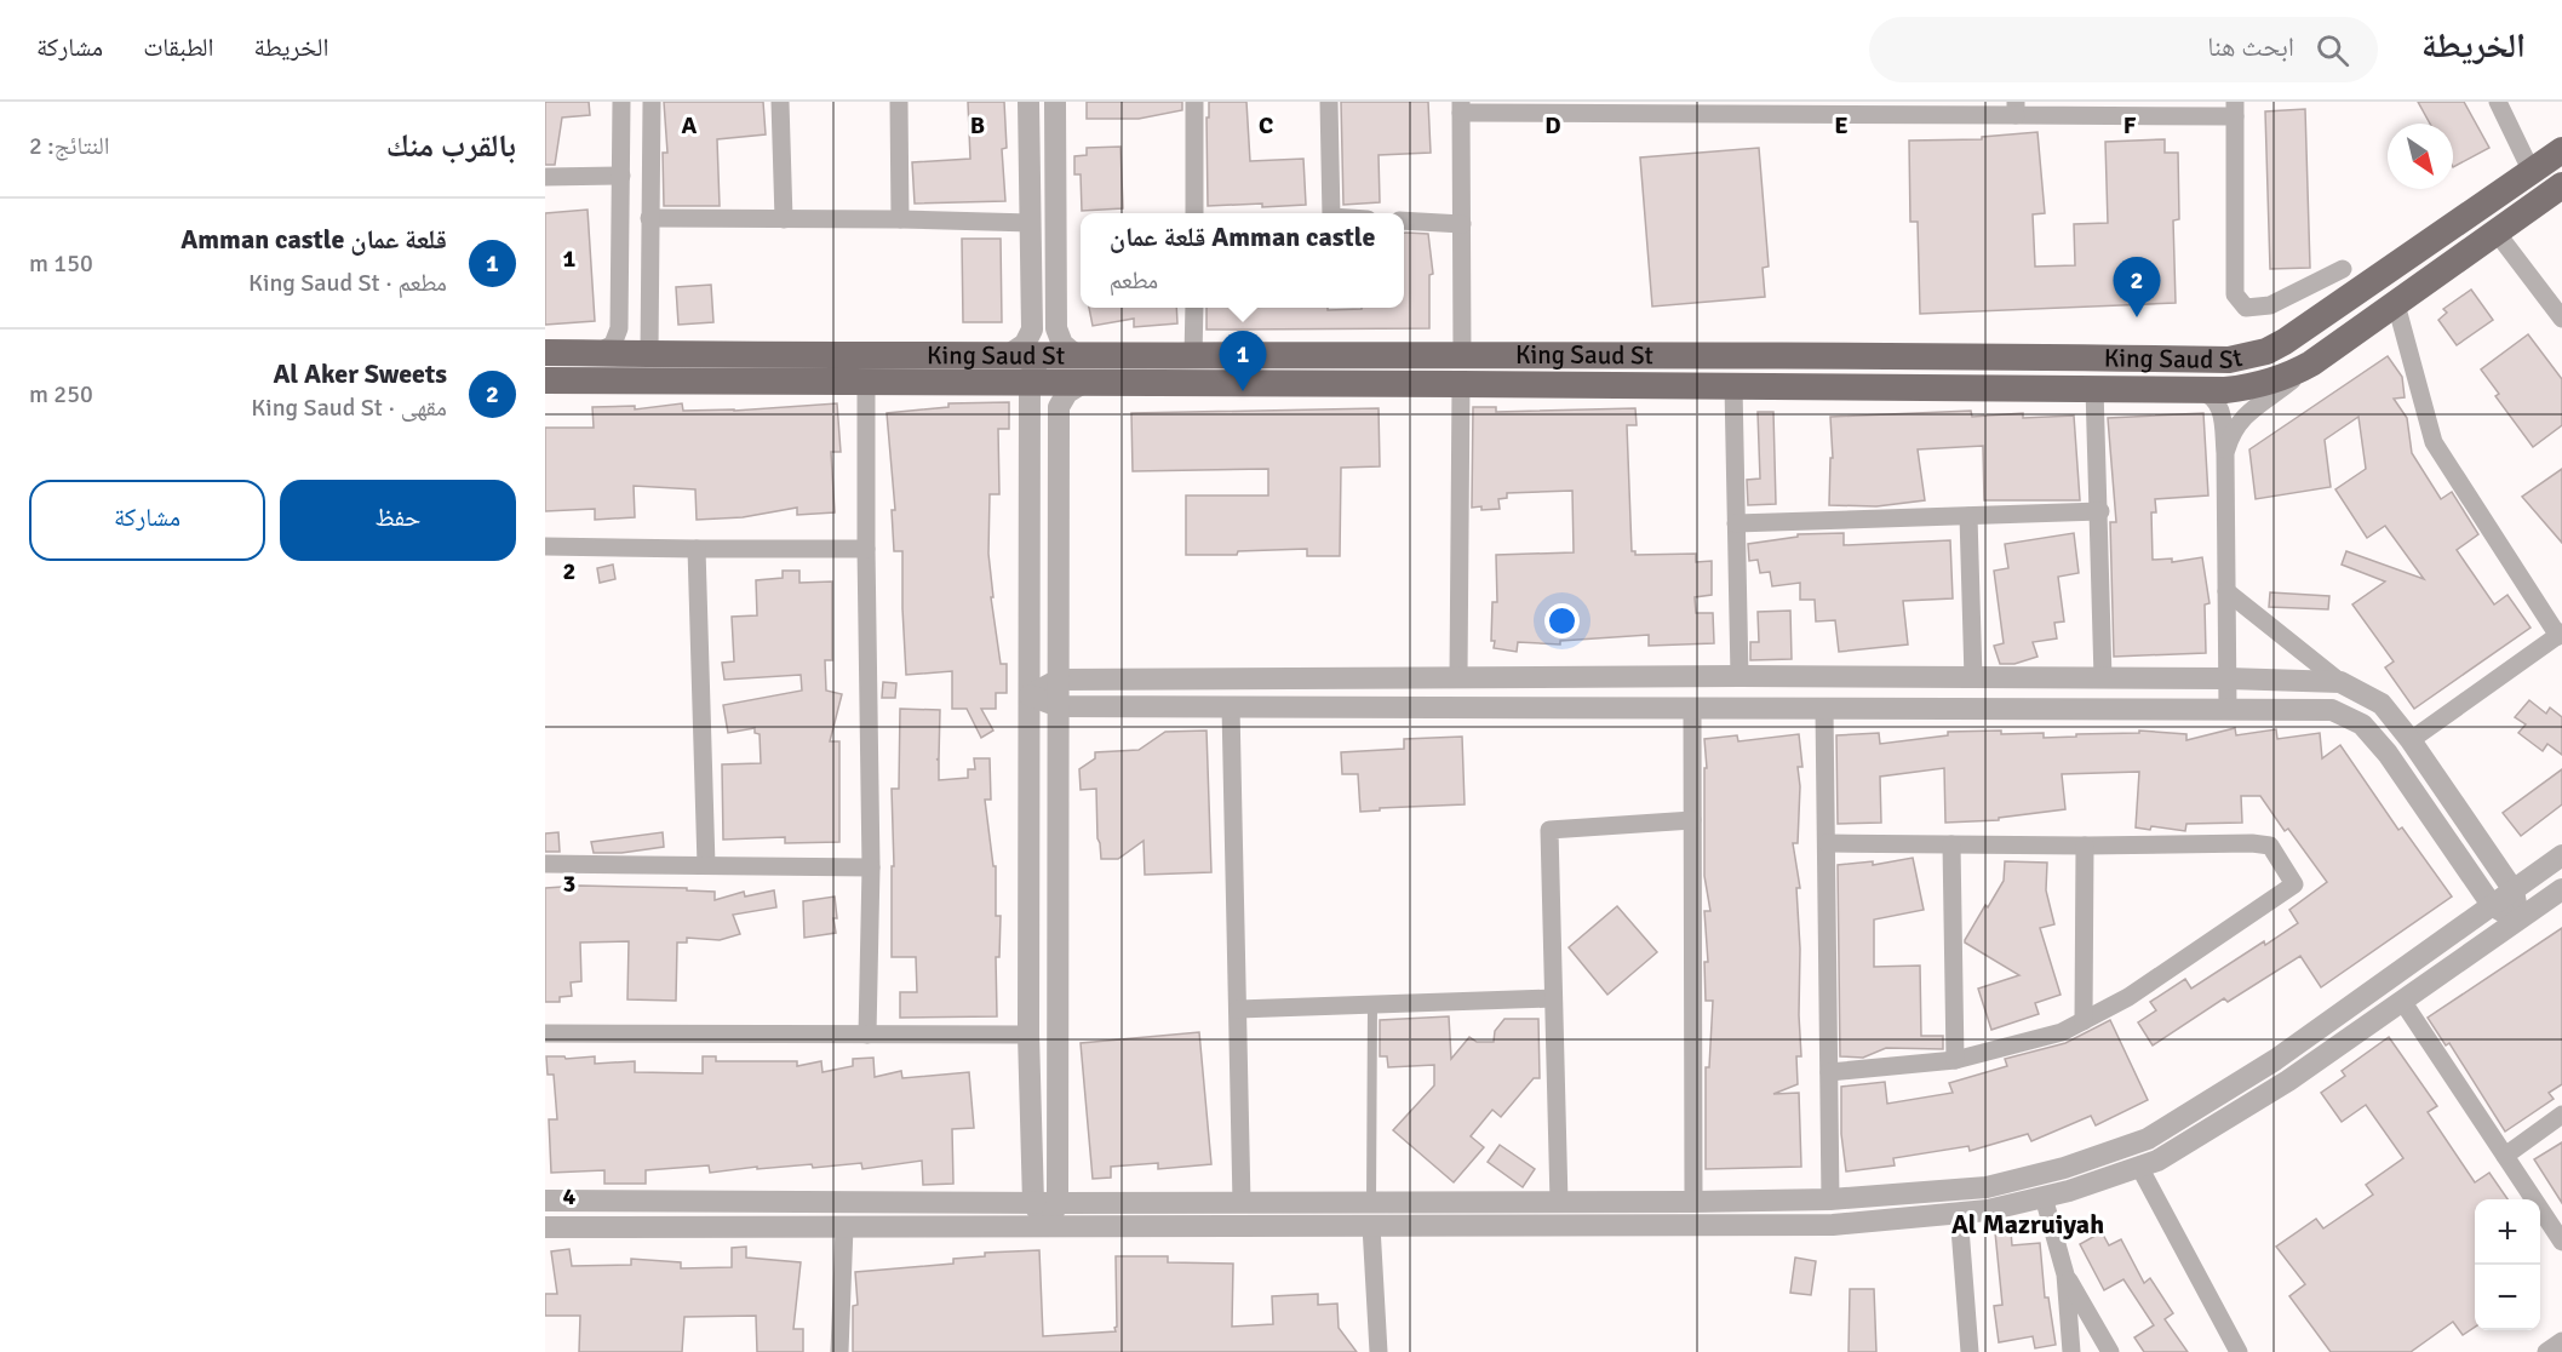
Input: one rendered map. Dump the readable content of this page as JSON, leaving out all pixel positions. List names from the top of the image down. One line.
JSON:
{"streets":{"main road":["King Saud St"]},"districts":["Al Mazruiyah"],"north":"bottom right","page":{"header":"الخريطة","search":"ابحث هنا","nav":["الخريطة","الطبقات","مشاركة"],"heading":["بالقرب منك","النتائج: 2"],"list":[{"mark":"1","name":"قلعة عمان Amman castle","note":"مطعم · King Saud St","value":"150 m"},{"mark":"2","name":"Al Aker Sweets","note":"مقهى · King Saud St","value":"250 m"}],"popup":["قلعة عمان Amman castle","مطعم"],"pins":["2","1"],"buttons":["حفظ","مشاركة"],"map_buttons":["+","−"]},"grid":{"columns":["A","B","C","D","E","F"],"rows":["1","2","3","4"]}}
